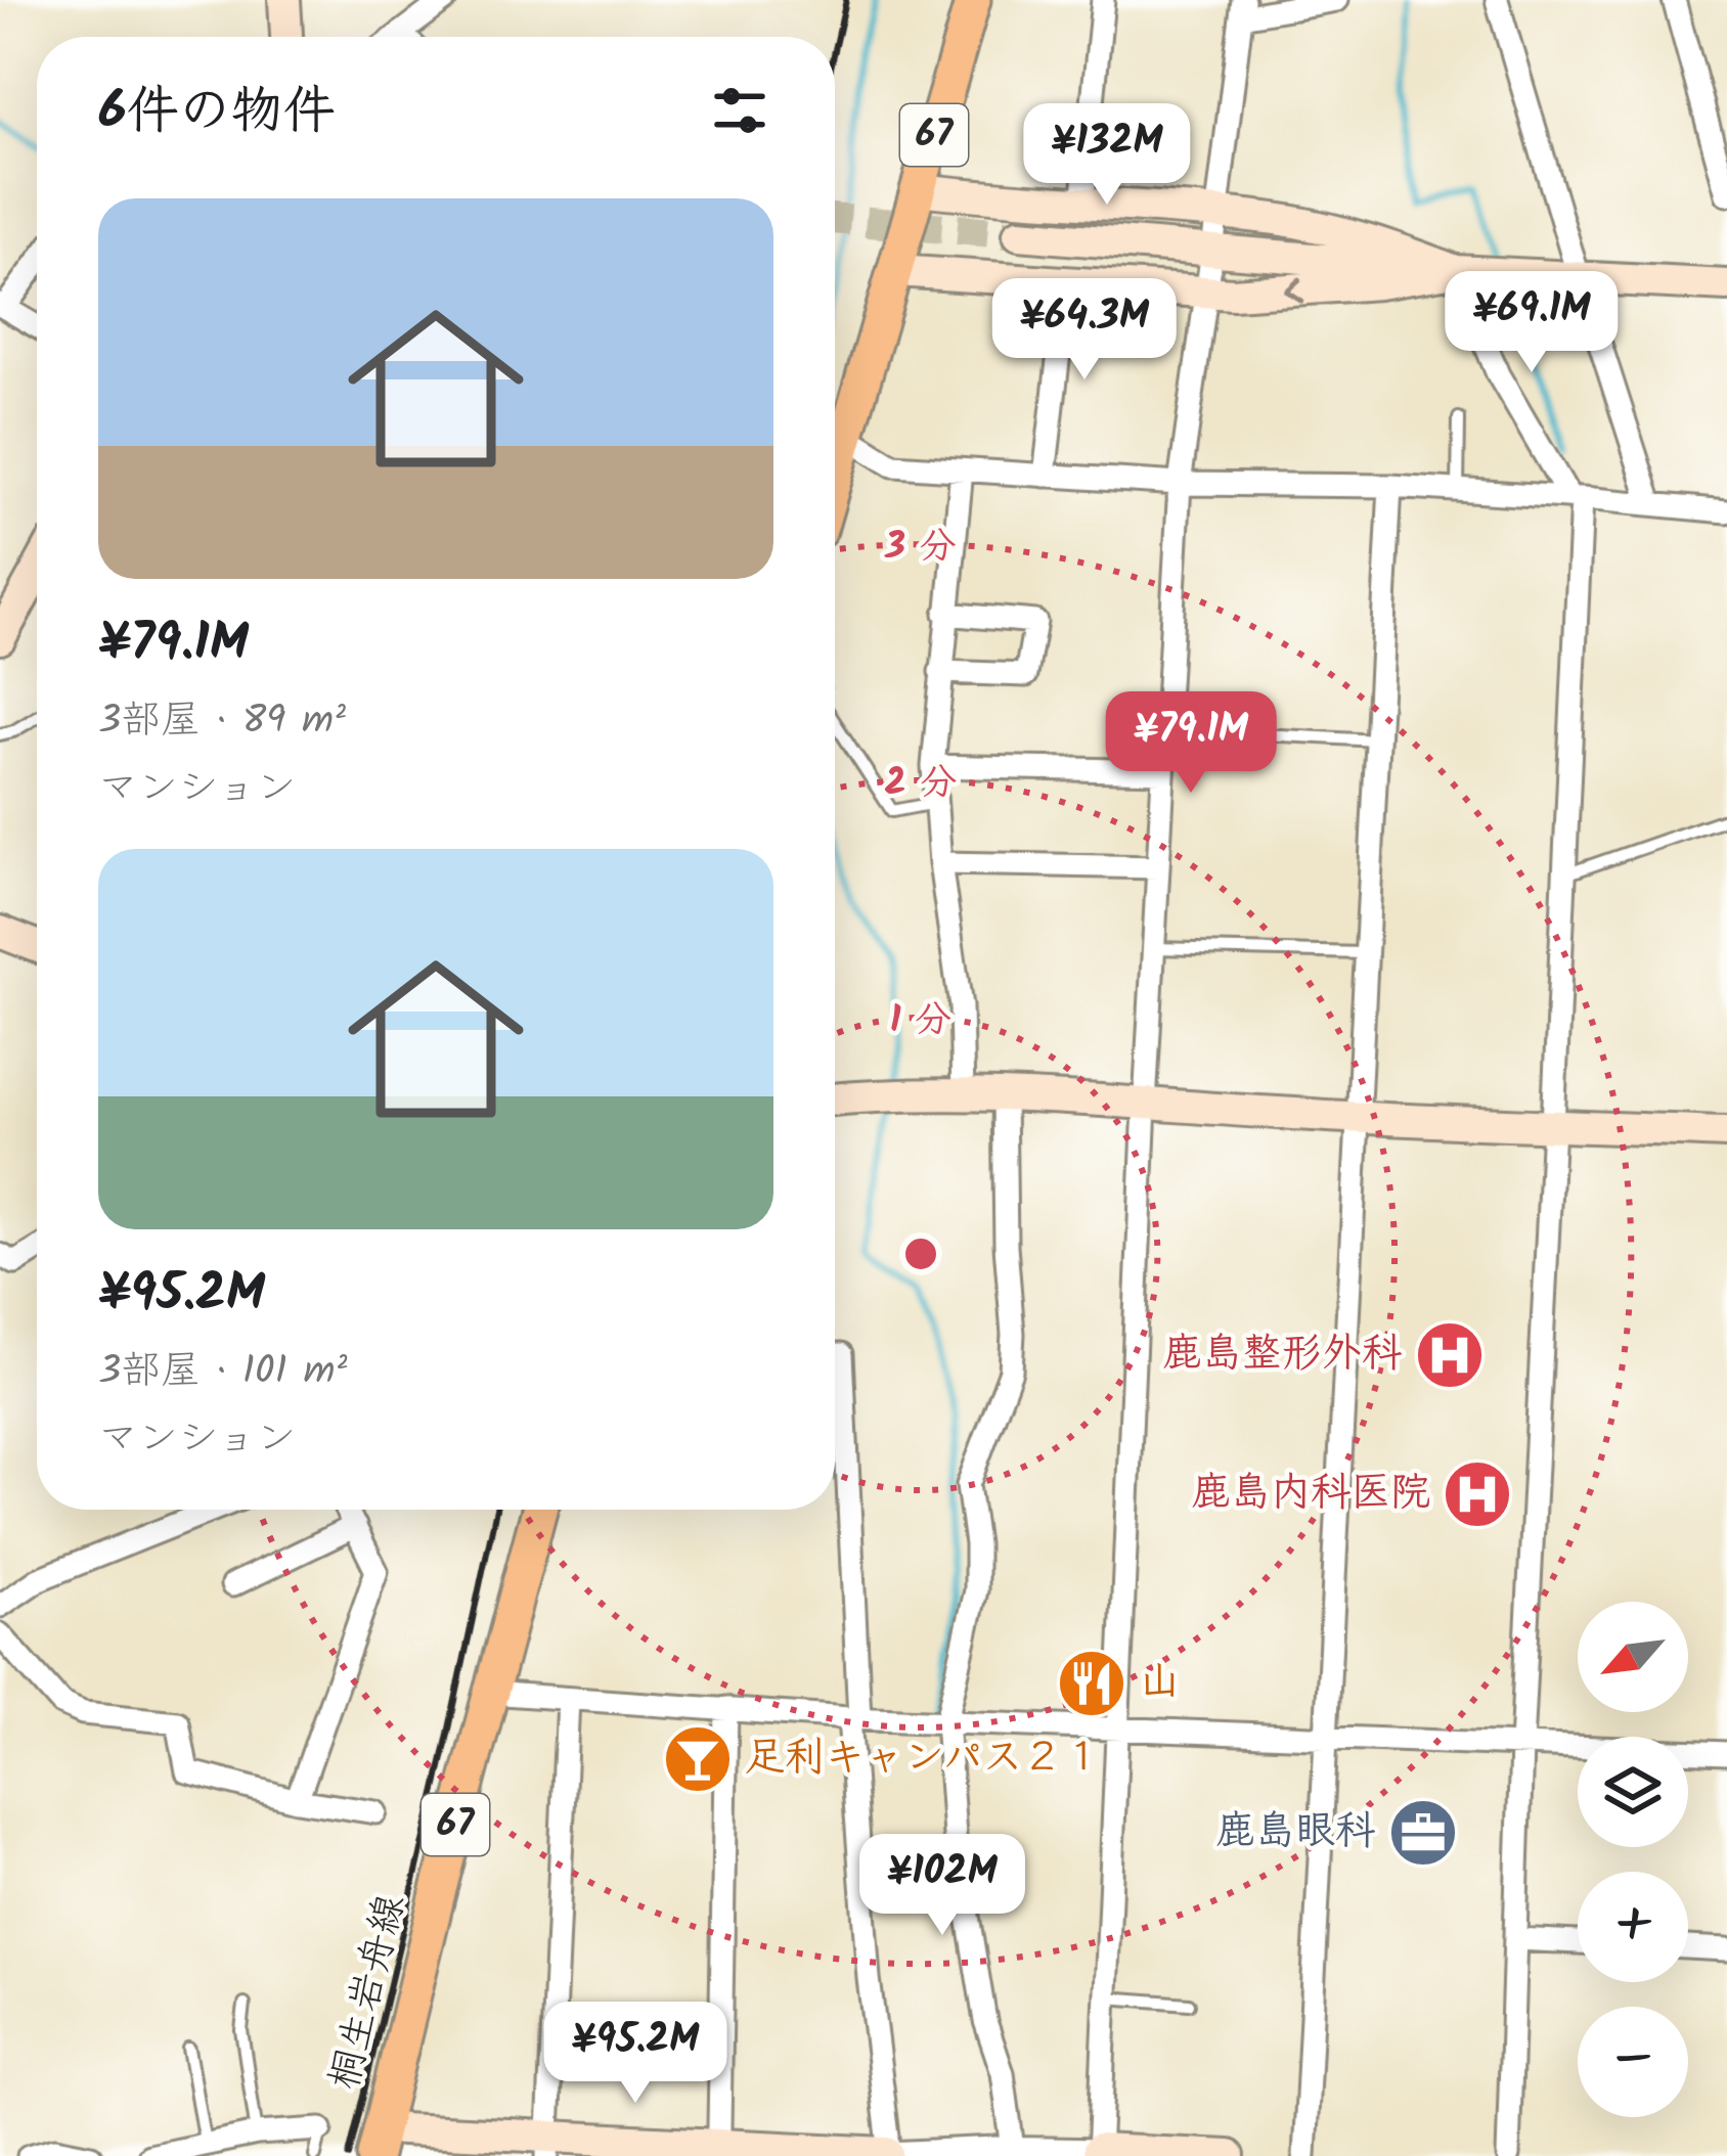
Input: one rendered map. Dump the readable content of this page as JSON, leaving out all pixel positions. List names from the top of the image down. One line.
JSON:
{"streets":{"main road":["67","桐生岩舟線"]},"places":{"hospital":["鹿島整形外科","鹿島内科医院"],"restaurant":["山"],"bar":["足利キャンパス２１"],"office":["鹿島眼科"]},"north":"bottom left","page":{"heading":"6件の物件","price":["¥132M","¥69.1M","¥64.3M","¥79.1M","¥102M","¥95.2M"],"list":[{"name":"¥79.1M","note":"3部屋 · 89 m² · マンション"},{"name":"¥95.2M","note":"3部屋 · 101 m² · マンション"}],"map_buttons":["+","−"]},"rings":["3 分","2 分","1 分"]}
